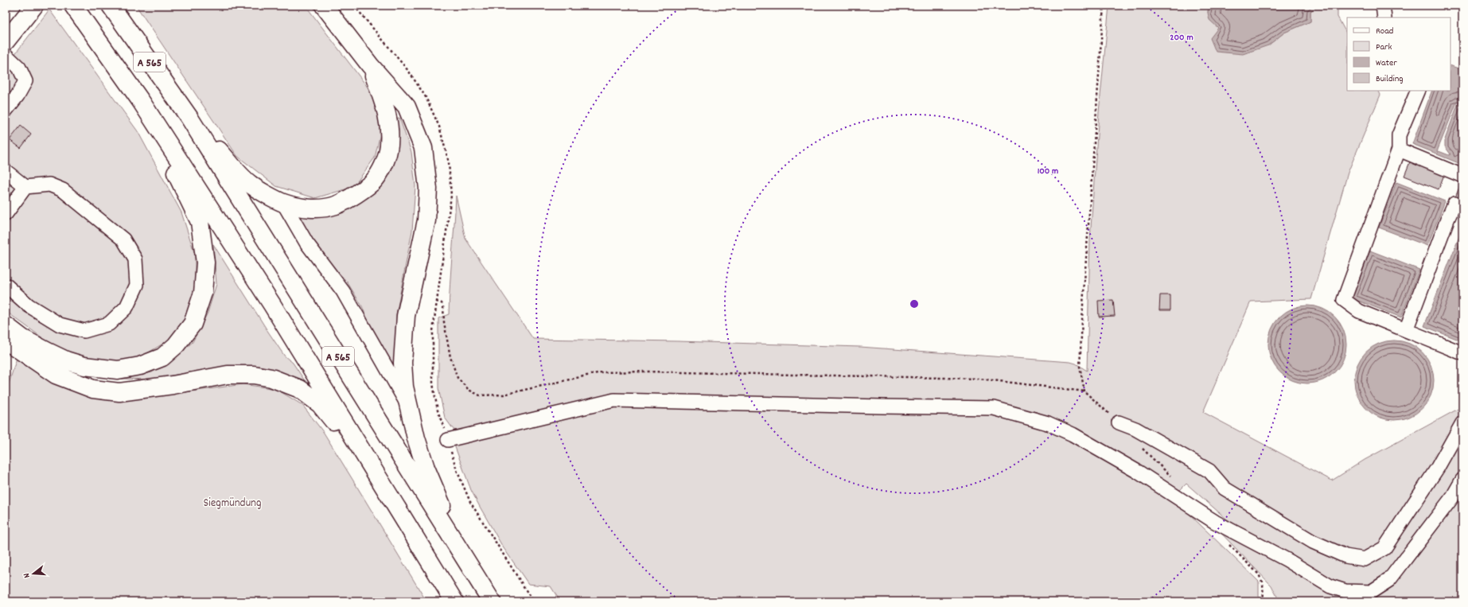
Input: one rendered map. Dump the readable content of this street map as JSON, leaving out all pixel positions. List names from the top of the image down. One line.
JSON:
{"streets":{"main road":["A 565"]},"parks":["Siegmündung"],"legend":["Road","Park","Water","Building"],"north":"left","rings":["200 m","100 m"]}
